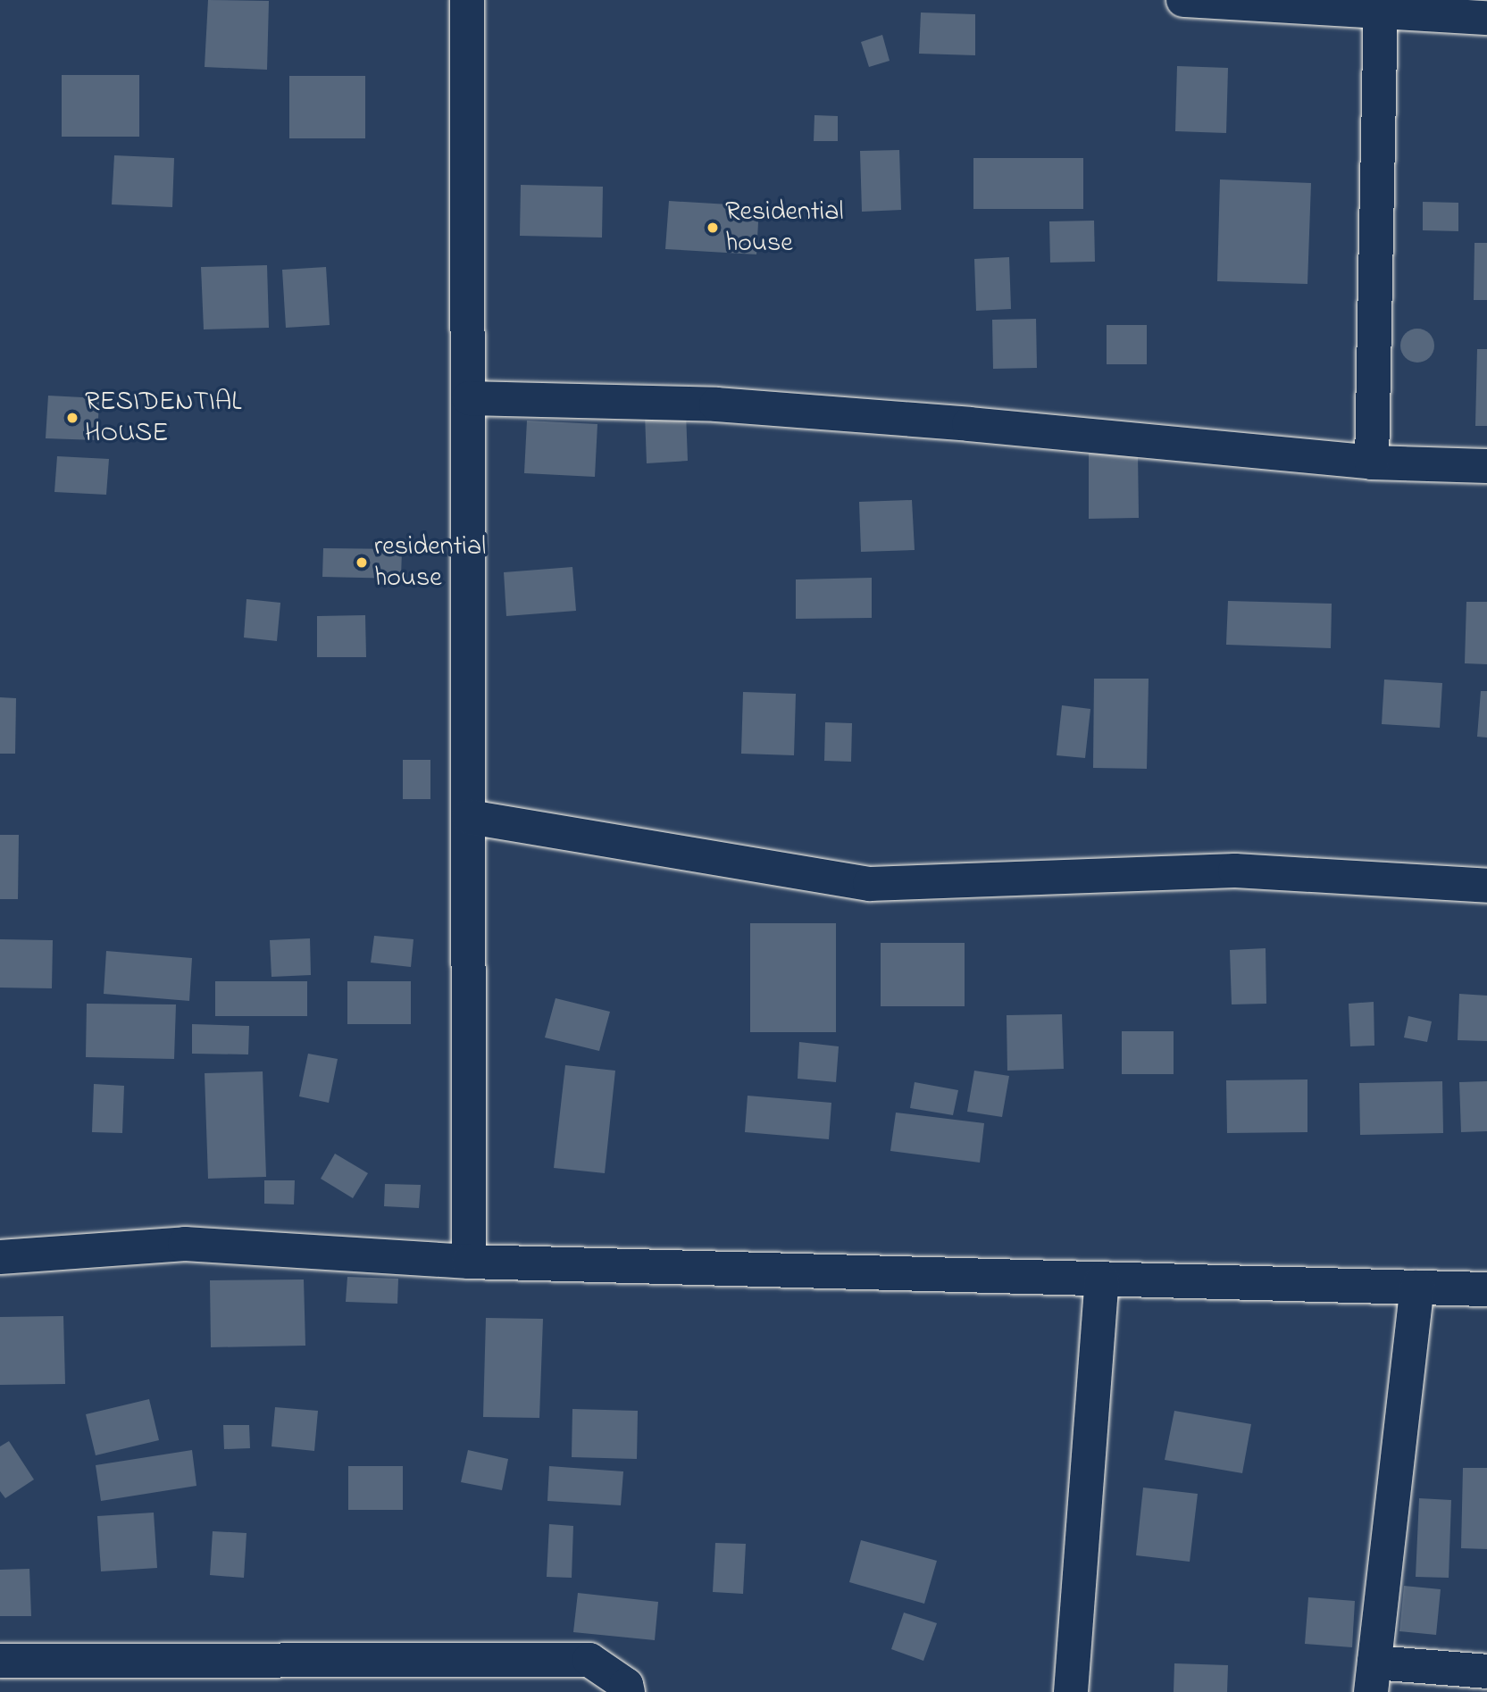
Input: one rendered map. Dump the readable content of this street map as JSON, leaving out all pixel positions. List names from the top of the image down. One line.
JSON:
{"places":["Residential house","RESIDENTIAL HOUSE","residential house"]}
